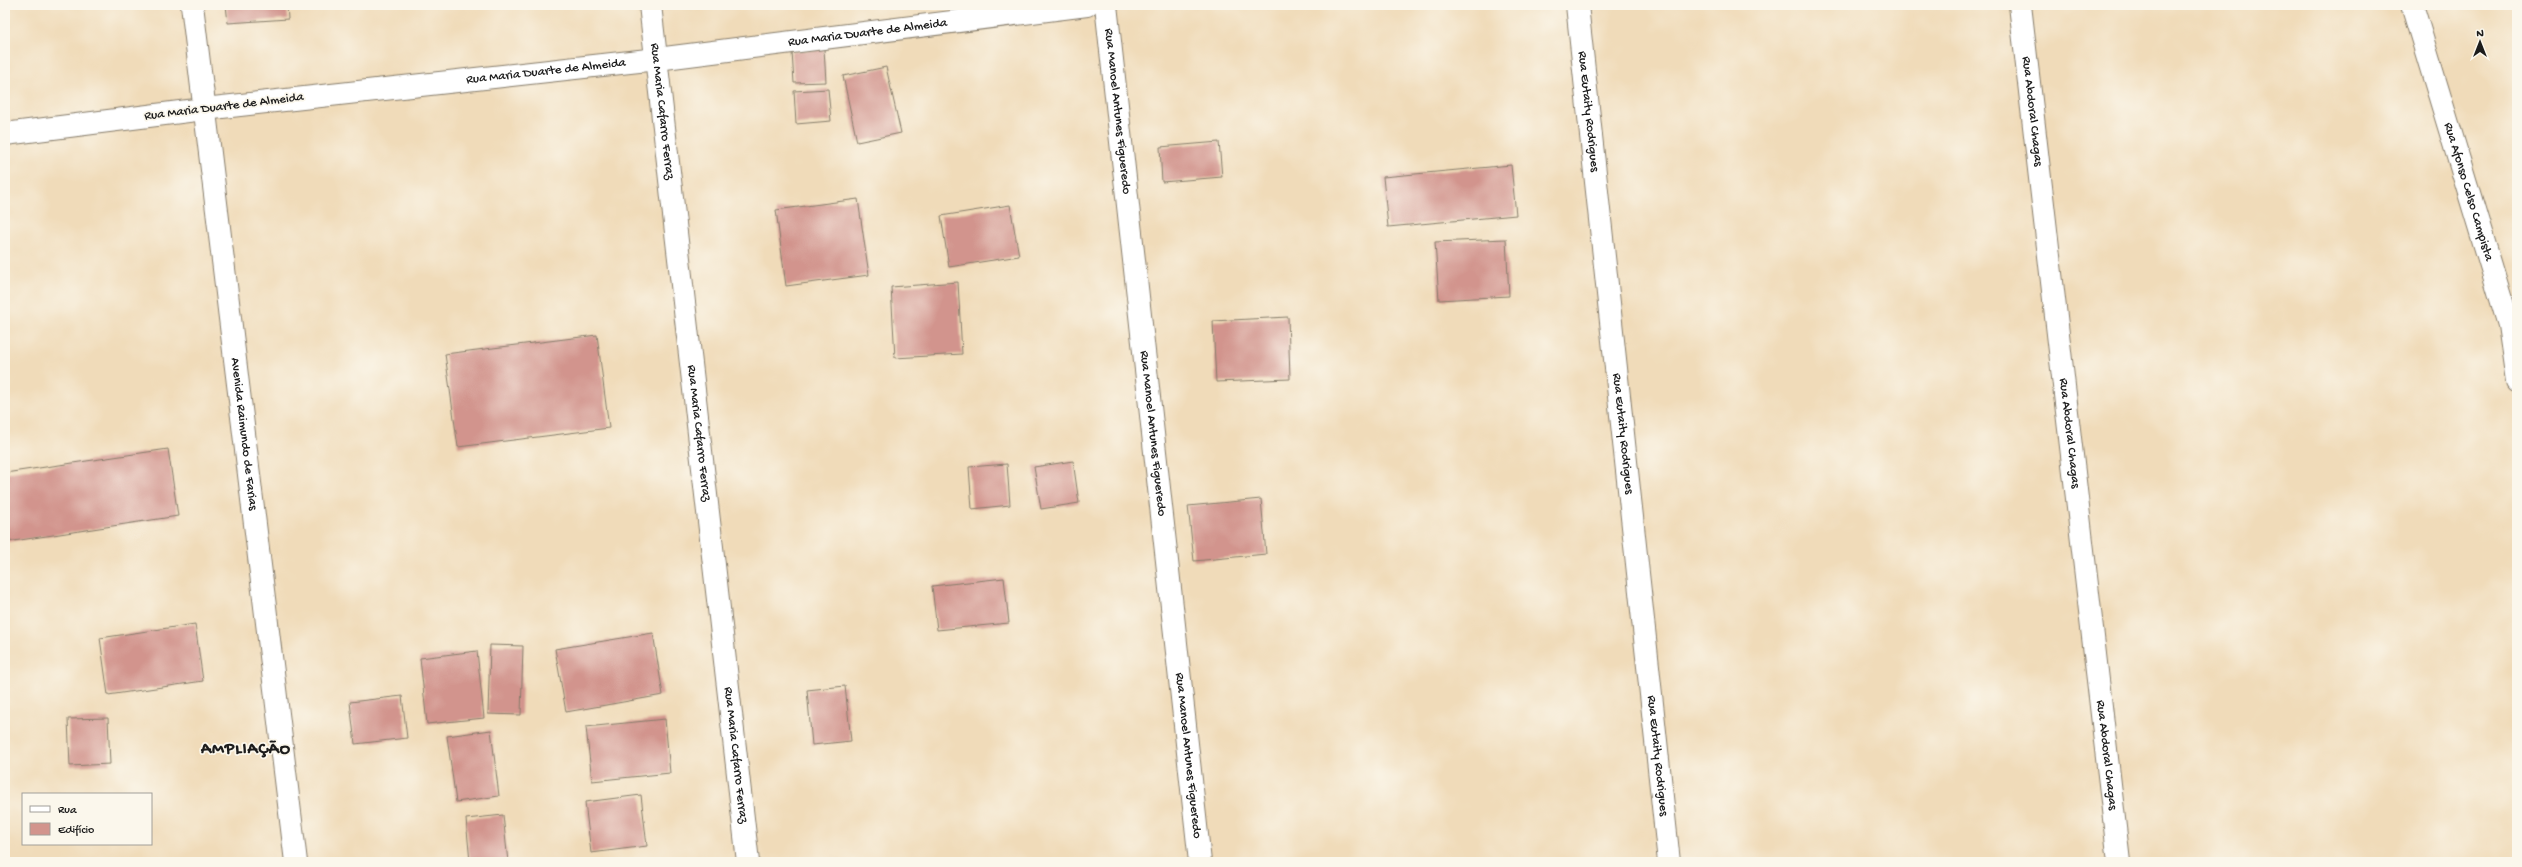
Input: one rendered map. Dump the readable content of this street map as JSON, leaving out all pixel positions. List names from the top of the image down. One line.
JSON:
{"streets":{"street":["Rua Maria Duarte de Almeida","Rua Manoel Antunes Figueredo","Rua Eutaity Rodrigues","Rua Maria Cafarro Ferraz","Rua Abdoral Chagas","Rua Afonso Celso Campista","Avenida Raimundo de Farias"]},"crossings":[["Rua Maria Duarte de Almeida","Rua Maria Cafarro Ferraz"],["Rua Maria Duarte de Almeida","Avenida Raimundo de Farias"]],"districts":["AMPLIAÇÃO"],"legend":["Rua","Edifício"],"north":"top"}
